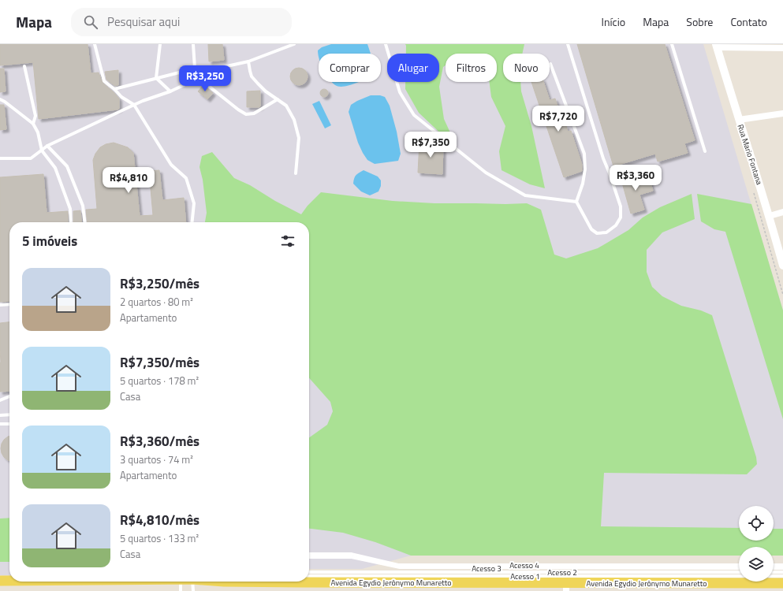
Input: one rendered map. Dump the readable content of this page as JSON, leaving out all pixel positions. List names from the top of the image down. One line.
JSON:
{"streets":{"main road":["Avenida Egydio Jerônymo Munaretto"],"street":["Rua Mario Fontana"],"lane":["Acesso 4","Acesso 3","Acesso 2","Acesso 1"]},"crossings":[["Acesso 1","Avenida Egydio Jerônymo Munaretto"]],"page":{"header":"Mapa","search":"Pesquisar aqui","nav":["Início","Mapa","Sobre","Contato"],"chip":["Comprar","Alugar","Filtros","Novo"],"price":["R$3,250","R$7,720","R$7,350","R$3,360","R$4,810"],"heading":"5 imóveis","list":[{"name":"R$3,250/mês","note":"2 quartos · 80 m² · Apartamento"},{"name":"R$7,350/mês","note":"5 quartos · 178 m² · Casa"},{"name":"R$3,360/mês","note":"3 quartos · 74 m² · Apartamento"},{"name":"R$4,810/mês","note":"5 quartos · 133 m² · Casa"}]}}
